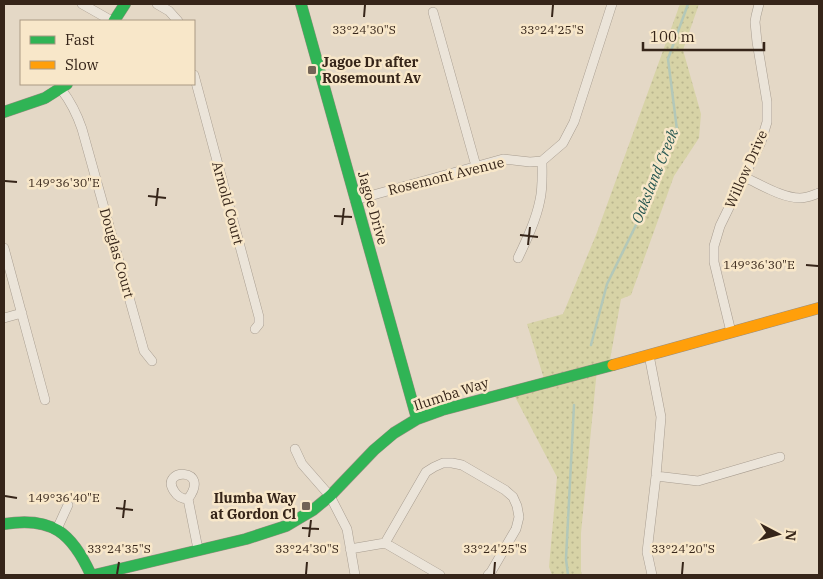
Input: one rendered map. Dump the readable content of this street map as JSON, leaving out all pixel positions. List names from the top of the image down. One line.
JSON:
{"streets":{"street":["Willow Drive","Rosemont Avenue","Arnold Court","Jagoe Drive","Douglas Court","Ilumba Way"]},"crossings":[["Willow Drive","Ilumba Way"],["Rosemont Avenue","Jagoe Drive"],["Jagoe Drive","Ilumba Way"]],"water":["Oaksland Creek"],"places":{"transit":["Jagoe Dr after Rosemount Av","Ilumba Way at Gordon Cl"]},"legend":["Fast","Slow"],"scale_bar":"100 m","north":"right","coordinates":["33°24'30\"S","33°24'25\"S","149°36'30\"E","149°36'40\"E","33°24'35\"S","33°24'20\"S"]}
